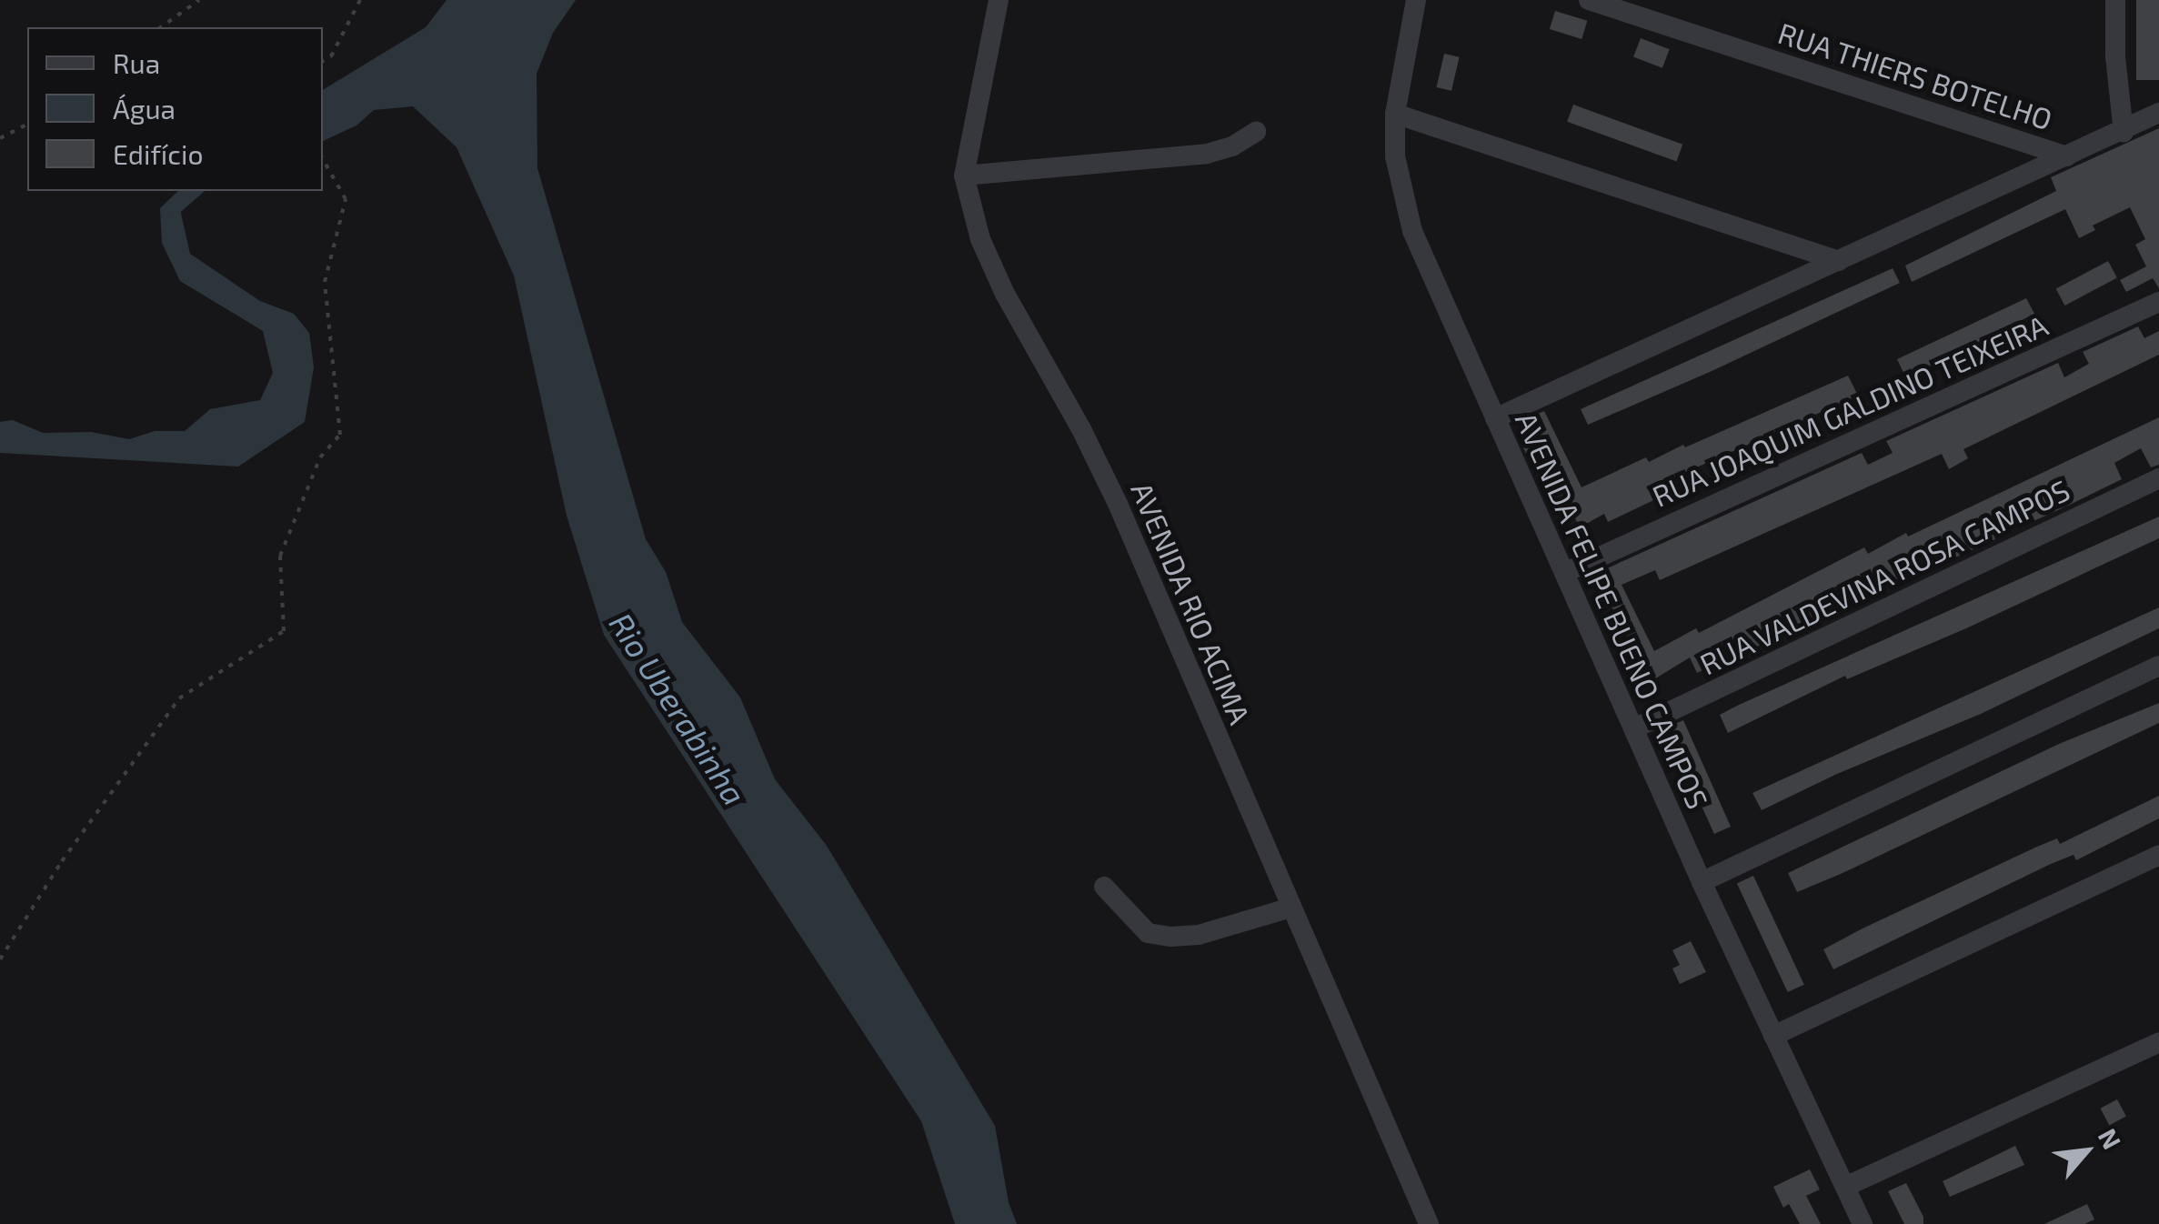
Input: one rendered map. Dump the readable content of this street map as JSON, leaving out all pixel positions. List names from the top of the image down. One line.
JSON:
{"streets":{"street":["RUA THIERS BOTELHO","RUA JOAQUIM GALDINO TEIXEIRA","RUA VALDEVINA ROSA CAMPOS","AVENIDA RIO ACIMA","AVENIDA FELIPE BUENO CAMPOS"]},"crossings":[["RUA JOAQUIM GALDINO TEIXEIRA","AVENIDA FELIPE BUENO CAMPOS"],["RUA VALDEVINA ROSA CAMPOS","AVENIDA FELIPE BUENO CAMPOS"]],"water":["Rio Uberabinha"],"legend":["Rua","Água","Edifício"],"north":"top right"}
